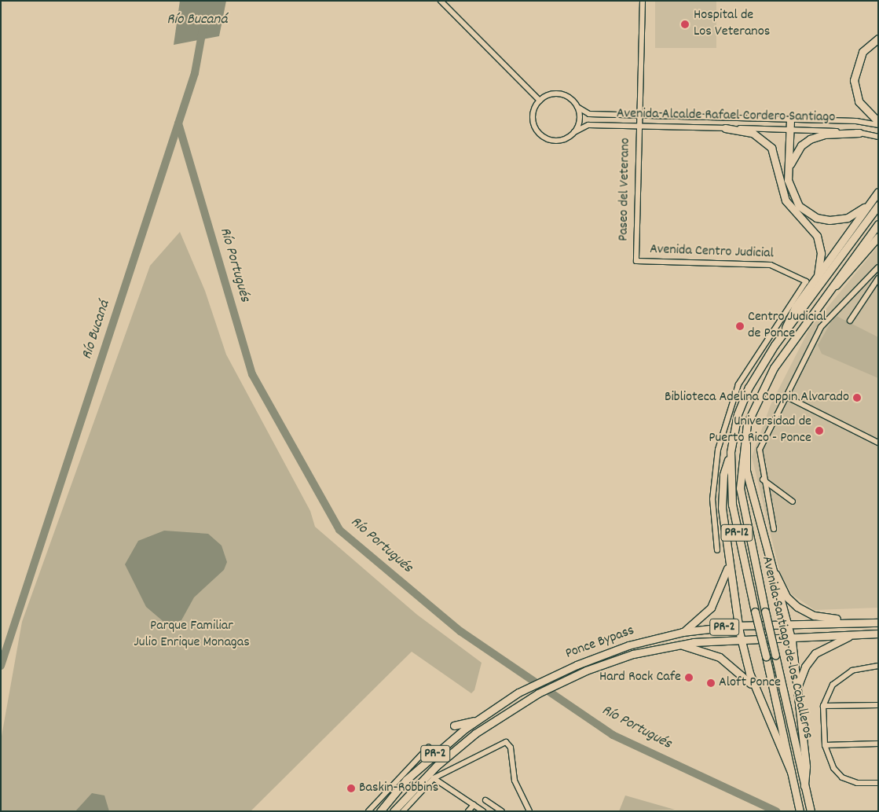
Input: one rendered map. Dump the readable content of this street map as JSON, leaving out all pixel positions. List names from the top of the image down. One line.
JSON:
{"streets":{"highway":["PR-12","PR-2","Ponce Bypass","Avenida Santiago de los Caballeros"],"street":["Avenida Alcalde Rafael Cordero Santiago","Paseo del Veterano","Avenida Centro Judicial"]},"crossings":[["Avenida Alcalde Rafael Cordero Santiago","Paseo del Veterano"],["Paseo del Veterano","Avenida Centro Judicial"]],"water":["Río Bucaná","Río Portugués"],"parks":["Parque Familiar Julio Enrique Monagas"],"places":["Hospital de Los Veteranos","Centro Judicial de Ponce","Biblioteca Adelina Coppin Alvarado","Universidad de Puerto Rico - Ponce","Hard Rock Cafe","Aloft Ponce","Baskin-Robbins"]}
